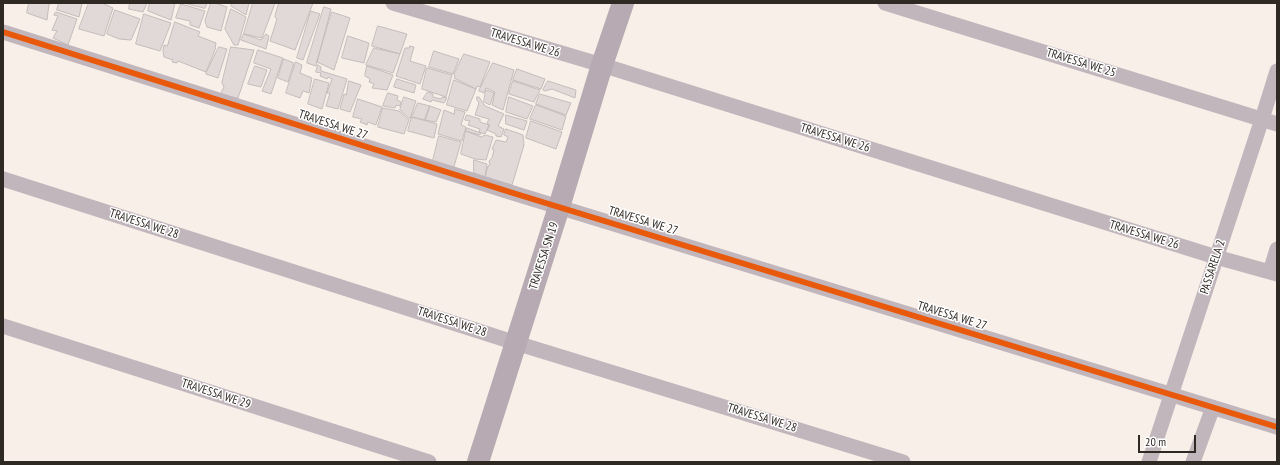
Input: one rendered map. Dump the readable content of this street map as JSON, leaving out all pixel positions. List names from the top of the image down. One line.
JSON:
{"streets":{"main road":["TRAVESSA SN 19"],"street":["TRAVESSA WE 26","TRAVESSA WE 25","TRAVESSA WE 27","TRAVESSA WE 28","PASSARELA 2","TRAVESSA WE 29"]},"crossings":[["TRAVESSA WE 26","TRAVESSA SN 19"],["TRAVESSA WE 26","PASSARELA 2"],["TRAVESSA WE 25","PASSARELA 2"],["TRAVESSA WE 27","TRAVESSA SN 19"],["TRAVESSA WE 27","PASSARELA 2"],["TRAVESSA WE 28","TRAVESSA SN 19"]],"scale_bar":"20 m"}
